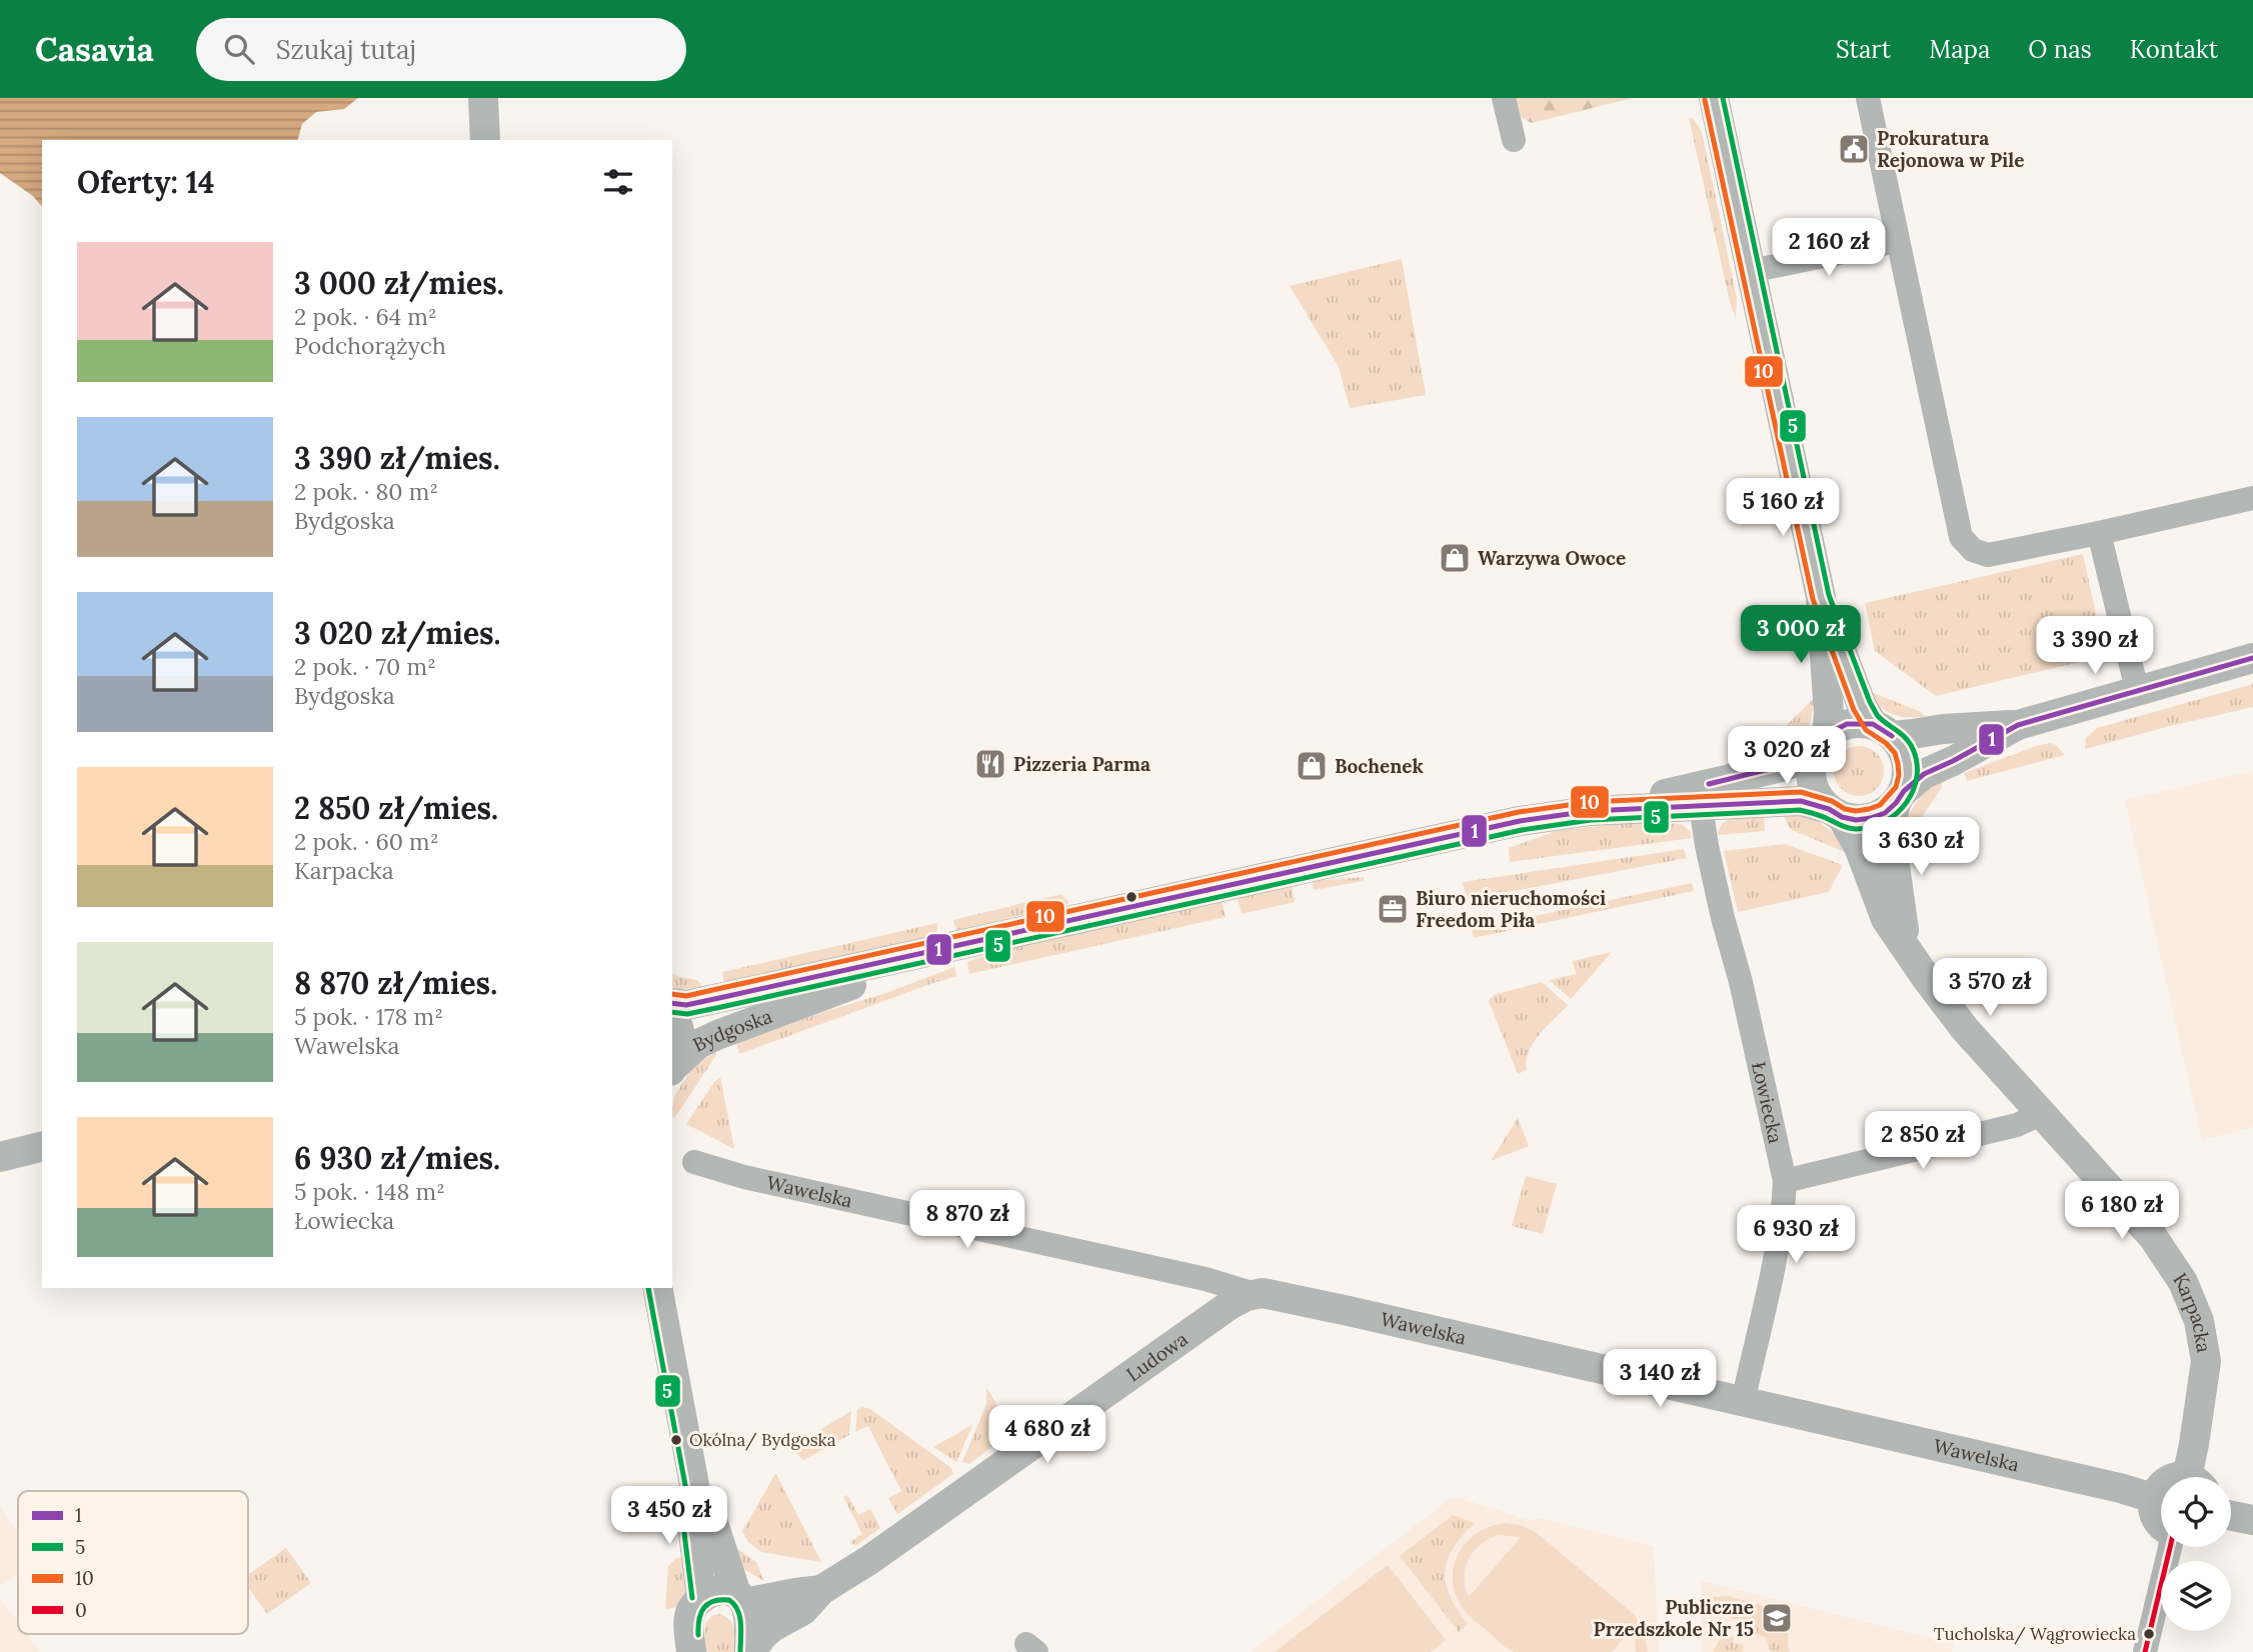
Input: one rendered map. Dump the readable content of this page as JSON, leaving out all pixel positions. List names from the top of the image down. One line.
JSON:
{"streets":{"street":["Bydgoska","Łowiecka","Wawelska","Karpacka","Ludowa"]},"crossings":[["Bydgoska","Łowiecka"],["Bydgoska","Karpacka"],["Łowiecka","Wawelska"],["Wawelska","Ludowa"]],"places":{"public building":["Prokuratura Rejonowa w Pile"],"shop":["Warzywa Owoce","Bochenek"],"restaurant":["Pizzeria Parma"],"office":["Biuro nieruchomości Freedom Piła"],"other":["Okólna/ Bydgoska","Tucholska/ Wągrowiecka"],"school or university":["Publiczne Przedszkole Nr 15"]},"lines":["transit line 5","transit line 10","transit line 1","transit line 0"],"legend":["1","5","10","0"],"page":{"header":"Casavia","search":"Szukaj tutaj","nav":["Start","Mapa","O nas","Kontakt"],"heading":"Oferty: 14","price":["2 160 zł","5 160 zł","3 000 zł","3 390 zł","3 020 zł","3 630 zł","3 570 zł","2 850 zł","6 180 zł","8 870 zł","6 930 zł","3 140 zł","4 680 zł","3 450 zł"],"list":[{"name":"3 000 zł/mies.","note":"2 pok. · 64 m² · Podchorążych"},{"name":"3 390 zł/mies.","note":"2 pok. · 80 m² · Bydgoska"},{"name":"3 020 zł/mies.","note":"2 pok. · 70 m² · Bydgoska"},{"name":"2 850 zł/mies.","note":"2 pok. · 60 m² · Karpacka"},{"name":"8 870 zł/mies.","note":"5 pok. · 178 m² · Wawelska"},{"name":"6 930 zł/mies.","note":"5 pok. · 148 m² · Łowiecka"}]}}
